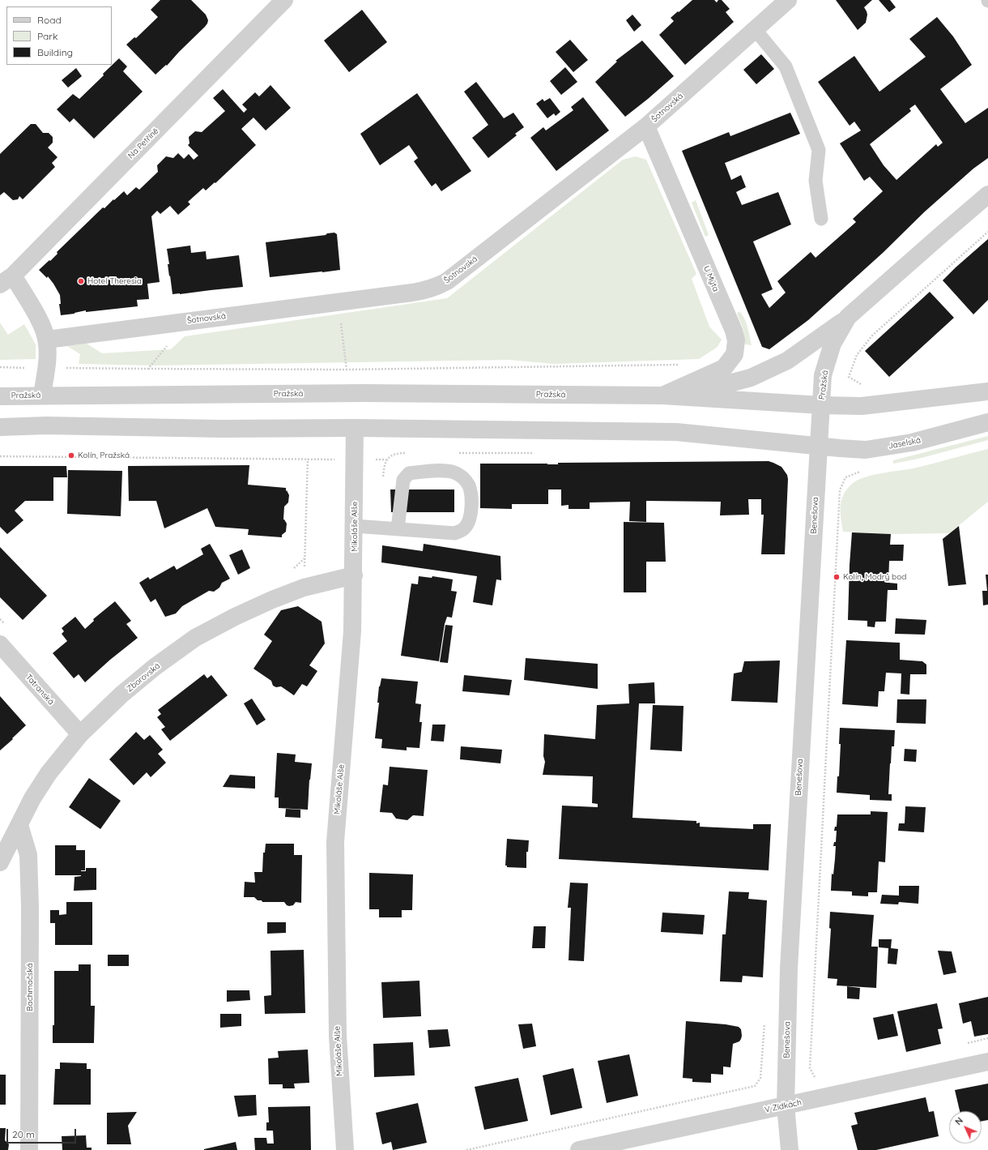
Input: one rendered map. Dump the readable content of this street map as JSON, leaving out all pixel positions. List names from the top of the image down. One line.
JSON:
{"streets":{"street":["Šotnovská","Na Petříně","U Mýta","Pražská","Jaselská","Benešova","Mikoláše Alše","Zborovská","Tatranská","Bachmačská","V Zídkách"]},"crossings":[["Šotnovská","U Mýta"],["U Mýta","Pražská"],["Pražská","Benešova"],["Jaselská","Benešova"],["Benešova","V Zídkách"],["Mikoláše Alše","Zborovská"],["Zborovská","Tatranská"],["Zborovská","Bachmačská"]],"places":["Hotel Theresia","Kolín, Pražská","Kolín, Modrý bod"],"legend":["Road","Park","Building"],"scale_bar":"20 m","north":"top left"}
